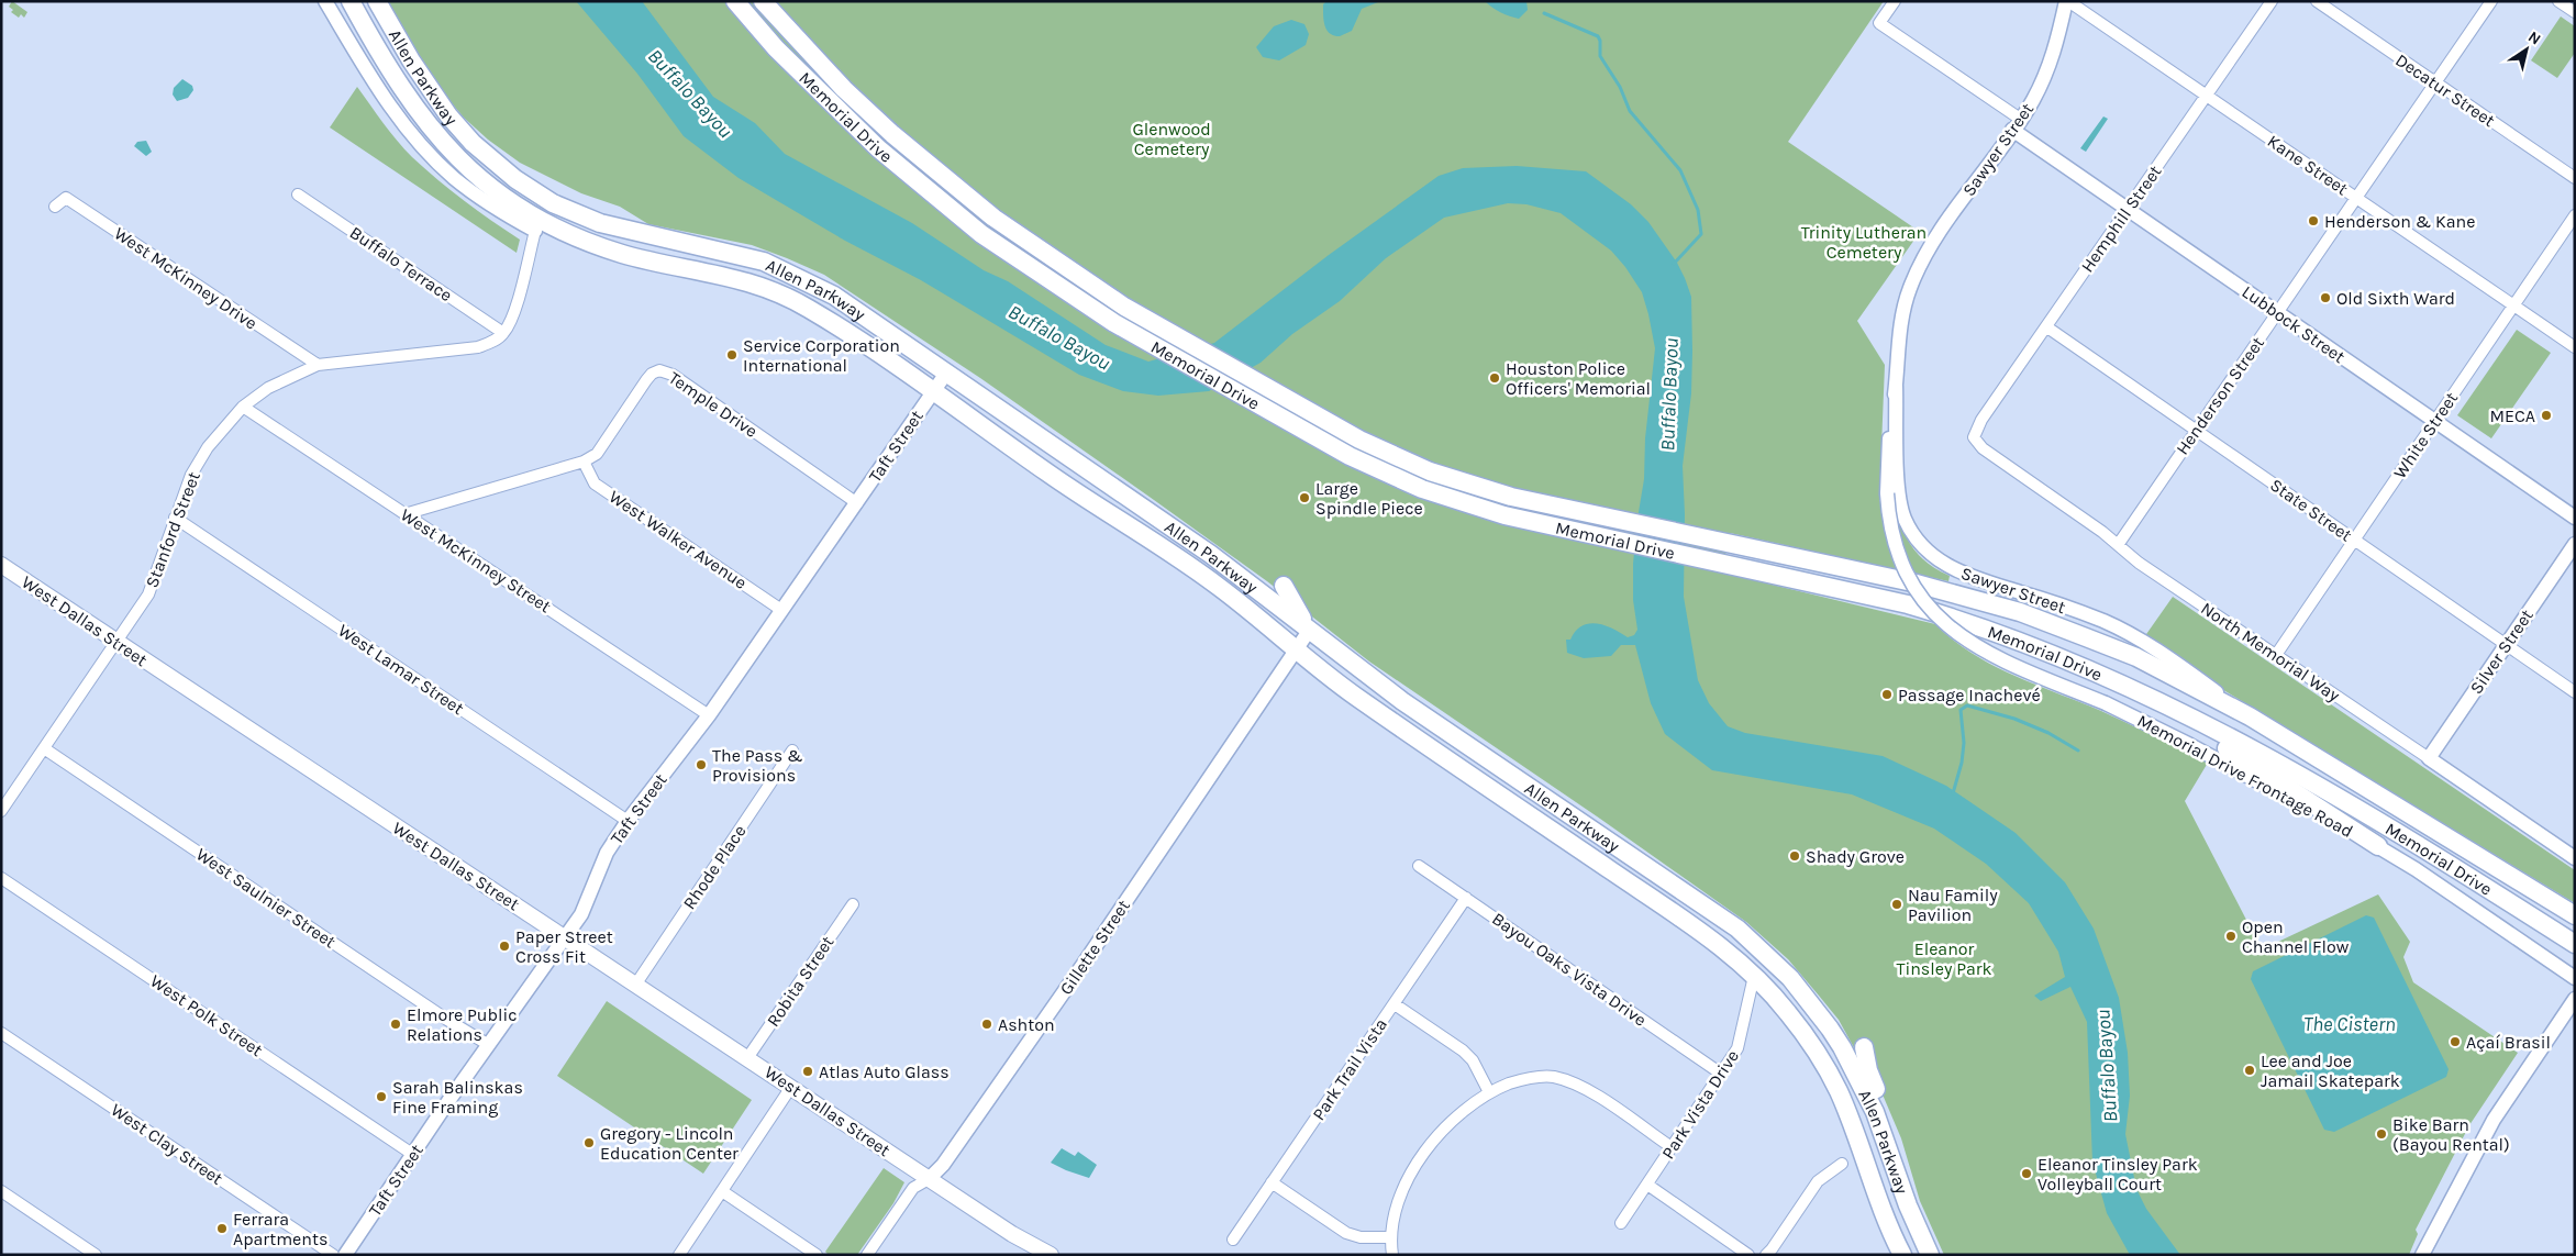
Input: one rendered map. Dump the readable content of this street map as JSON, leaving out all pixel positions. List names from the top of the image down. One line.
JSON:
{"streets":{"main road":["Allen Parkway","Memorial Drive","West Dallas Street"],"street":["Decatur Street","Sawyer Street","Kane Street","Hemphill Street","Buffalo Terrace","West McKinney Drive","Lubbock Street","Henderson Street","Temple Drive","White Street","Taft Street","State Street","Stanford Street","West Walker Avenue","West McKinney Street","North Memorial Way","Silver Street","West Lamar Street","Memorial Drive Frontage Road","Rhode Place","West Saulnier Street","Gillette Street","Bayou Oaks Vista Drive","Robita Street","West Polk Street","Park Trail Vista","Park Vista Drive","West Clay Street"]},"crossings":[["Allen Parkway","Taft Street"],["Allen Parkway","Gillette Street"],["Allen Parkway","Park Vista Drive"],["Decatur Street","Henderson Street"],["Memorial Drive","Sawyer Street"],["Sawyer Street","Kane Street"],["Sawyer Street","Lubbock Street"],["Sawyer Street","Memorial Drive Frontage Road"],["Kane Street","Hemphill Street"],["Kane Street","Henderson Street"],["Kane Street","White Street"],["Hemphill Street","Lubbock Street"],["Hemphill Street","State Street"],["Hemphill Street","North Memorial Way"],["Buffalo Terrace","Stanford Street"],["West McKinney Drive","Stanford Street"],["Lubbock Street","Henderson Street"],["Lubbock Street","White Street"],["Henderson Street","State Street"],["Henderson Street","North Memorial Way"],["Temple Drive","Taft Street"],["Temple Drive","West Walker Avenue"],["Temple Drive","West McKinney Street"],["White Street","State Street"],["White Street","North Memorial Way"],["Taft Street","West Walker Avenue"],["Taft Street","West McKinney Street"],["Taft Street","West Dallas Street"],["Taft Street","West Lamar Street"],["Taft Street","West Saulnier Street"],["Taft Street","West Polk Street"],["State Street","Silver Street"],["Stanford Street","West McKinney Street"],["Stanford Street","West Dallas Street"],["Stanford Street","West Lamar Street"],["Stanford Street","West Saulnier Street"],["West Dallas Street","Rhode Place"],["West Dallas Street","Gillette Street"],["West Dallas Street","Robita Street"],["North Memorial Way","Silver Street"],["Bayou Oaks Vista Drive","Park Trail Vista"],["Bayou Oaks Vista Drive","Park Vista Drive"]],"water":["Buffalo Bayou","The Cistern"],"parks":["Glenwood Cemetery","Trinity Lutheran Cemetery","Eleanor Tinsley Park"],"places":["Henderson & Kane","Old Sixth Ward","Service Corporation International","Houston Police Officers' Memorial","MECA","Large Spindle Piece","Passage Inachevé","The Pass & Provisions","Shady Grove","Nau Family Pavilion","Open Channel Flow","Paper Street Cross Fit","Elmore Public Relations","Ashton","Açaí Brasil","Lee and Joe Jamail Skatepark","Atlas Auto Glass","Sarah Balinskas Fine Framing","Bike Barn (Bayou Rental)","Gregory - Lincoln Education Center","Eleanor Tinsley Park Volleyball Court","Ferrara Apartments"],"north":"top right"}
